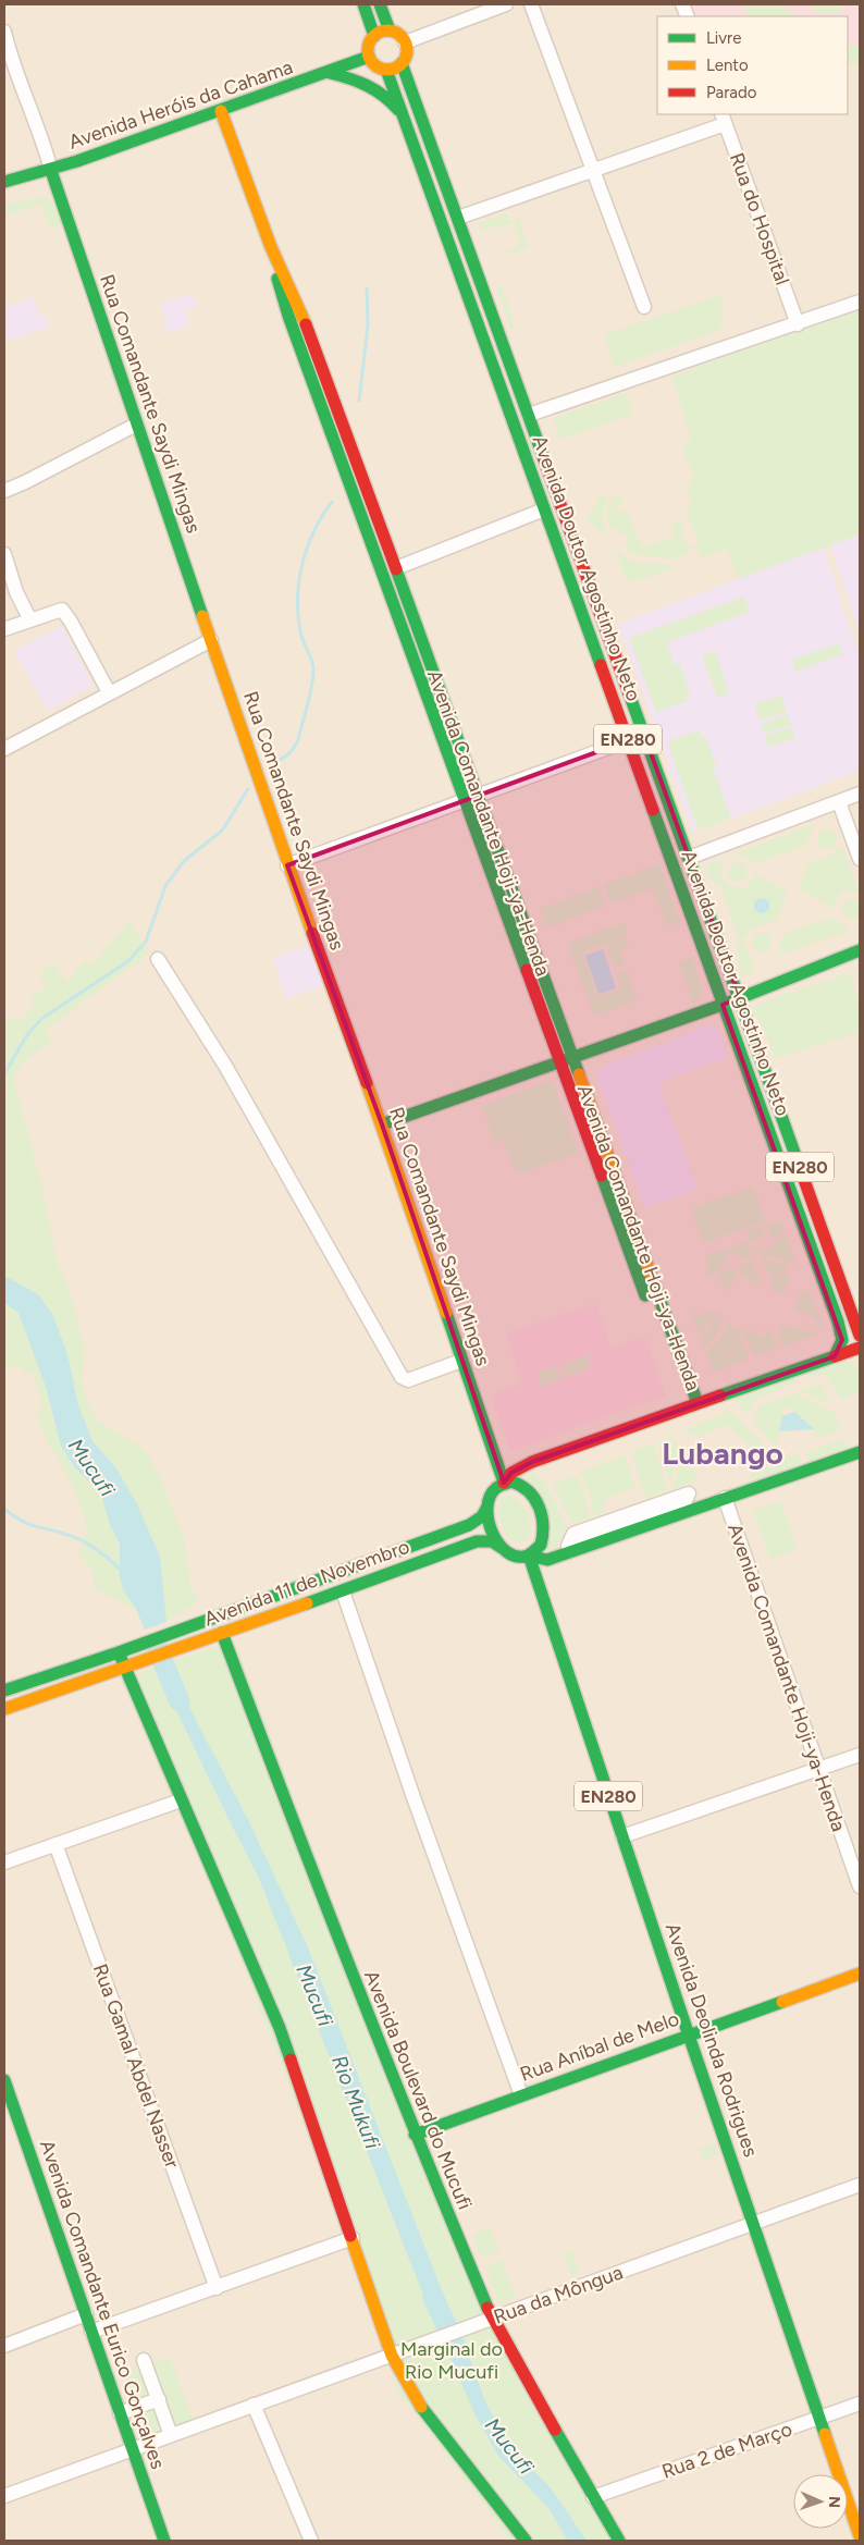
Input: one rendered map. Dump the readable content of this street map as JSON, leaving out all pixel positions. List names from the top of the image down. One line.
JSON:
{"streets":{"street":["Avenida Heróis da Cahama","Rua do Hospital","Rua Comandante Saydi Mingas","Avenida Doutor Agostinho Neto","EN280","Avenida Comandante Hoji-ya-Henda","Avenida 11 de Novembro","Avenida Deolinda Rodrigues","Rua Aníbal de Melo","Rua Gamal Abdel Nasser","Avenida Boulevard do Mucufi","Rua da Môngua","Avenida Comandante Eurico Gonçalves","Rua 2 de Março"]},"crossings":[["Avenida Heróis da Cahama","Rua Comandante Saydi Mingas"],["Avenida Heróis da Cahama","Avenida Doutor Agostinho Neto"],["Avenida Heróis da Cahama","Avenida Comandante Hoji-ya-Henda"],["Rua Comandante Saydi Mingas","Avenida 11 de Novembro"],["Rua Comandante Saydi Mingas","Avenida Deolinda Rodrigues"],["Avenida 11 de Novembro","Avenida Deolinda Rodrigues"],["Avenida 11 de Novembro","Avenida Boulevard do Mucufi"],["Avenida Deolinda Rodrigues","Rua Aníbal de Melo"],["Avenida Deolinda Rodrigues","Rua da Môngua"],["Avenida Deolinda Rodrigues","Rua 2 de Março"],["Rua Aníbal de Melo","Avenida Boulevard do Mucufi"],["Avenida Boulevard do Mucufi","Rua da Môngua"],["Avenida Boulevard do Mucufi","Rua 2 de Março"],["Rua da Môngua","Avenida Comandante Eurico Gonçalves"]],"districts":["Lubango"],"water":["Mucufi","Rio Mukufi"],"parks":["Marginal do Rio Mucufi"],"legend":["Livre","Lento","Parado"],"north":"right"}
